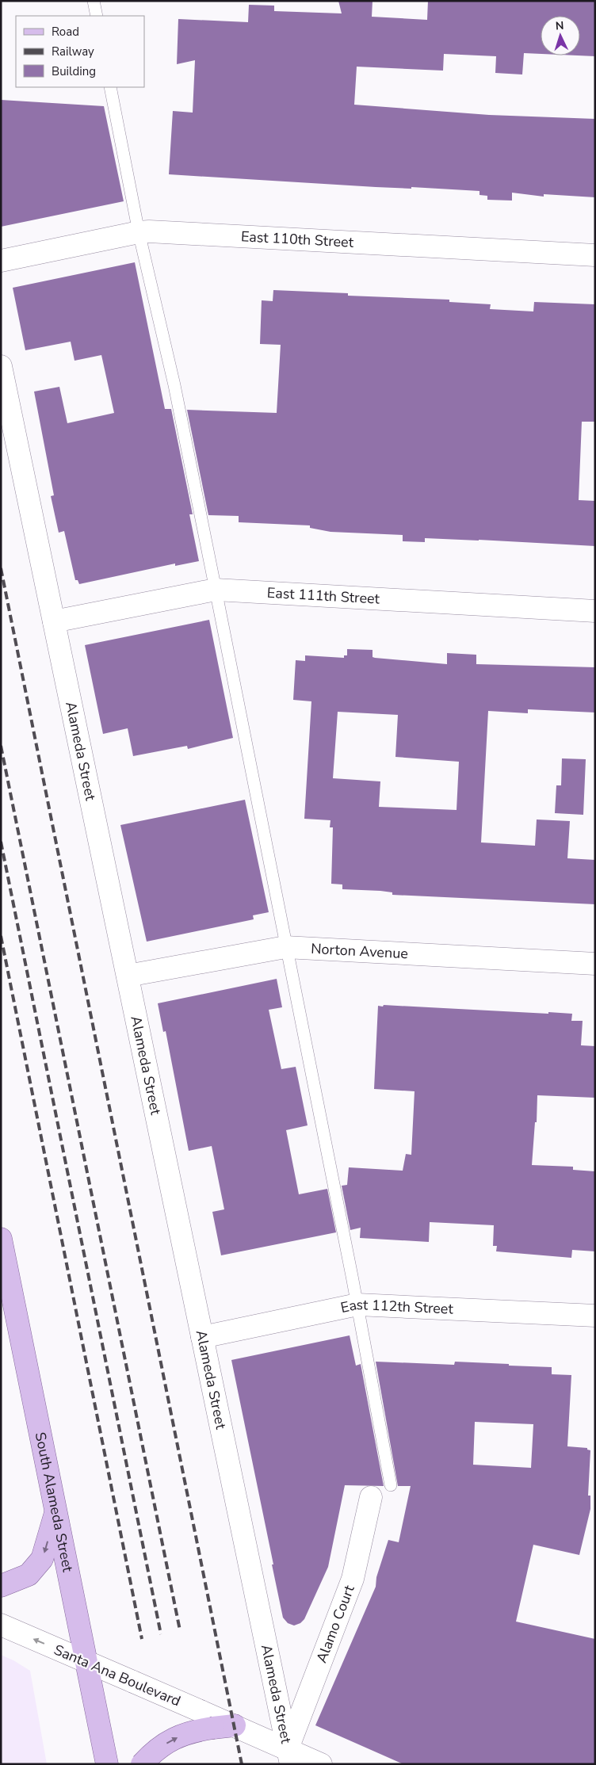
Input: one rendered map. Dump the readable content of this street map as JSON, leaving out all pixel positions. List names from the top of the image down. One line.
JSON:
{"streets":{"main road":["South Alameda Street"],"street":["East 110th Street","East 111th Street","Alameda Street","Norton Avenue","East 112th Street","Alamo Court","Santa Ana Boulevard"]},"crossings":[["East 111th Street","Alameda Street"],["Alameda Street","Norton Avenue"],["Alameda Street","East 112th Street"],["Alameda Street","Alamo Court"],["Alameda Street","Santa Ana Boulevard"],["South Alameda Street","Santa Ana Boulevard"],["Alamo Court","Santa Ana Boulevard"]],"legend":["Road","Railway","Building"],"north":"top"}
